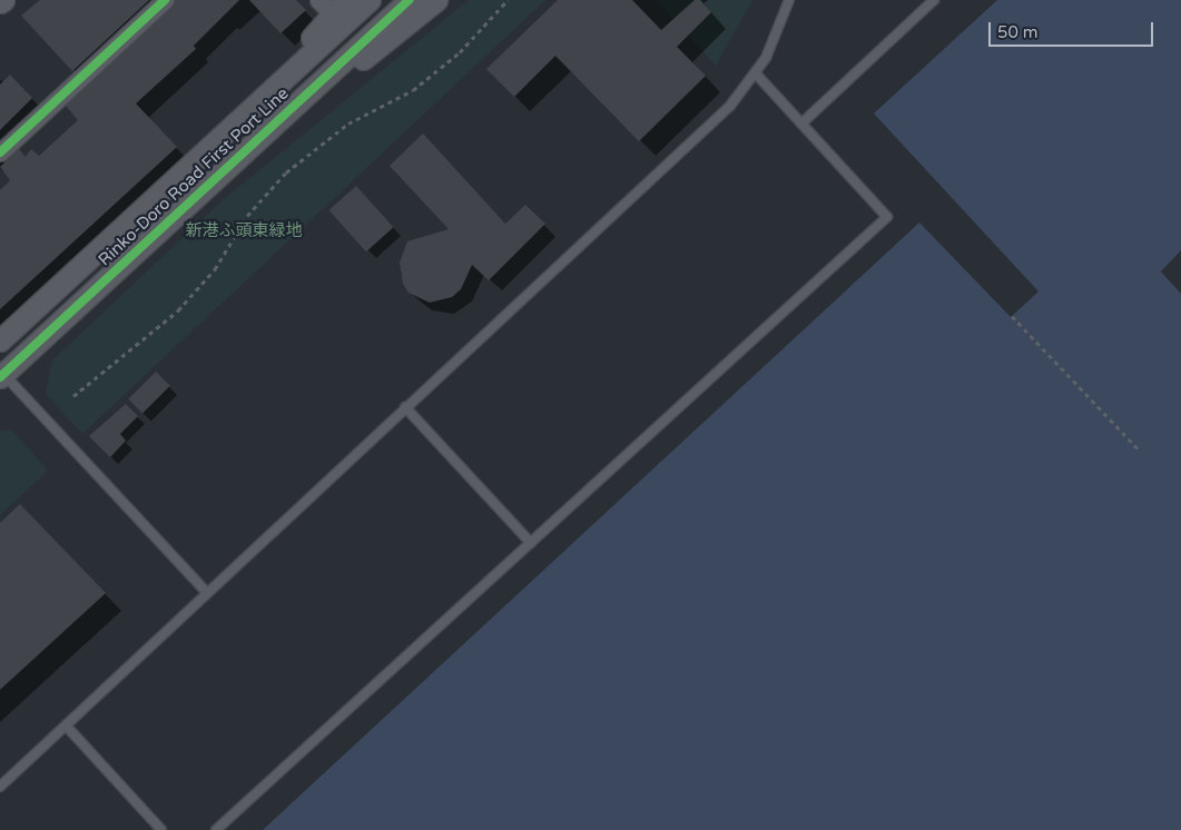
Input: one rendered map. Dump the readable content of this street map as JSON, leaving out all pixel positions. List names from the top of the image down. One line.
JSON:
{"streets":{"street":["Rinko-Doro Road First Port Line"]},"parks":["新港ふ頭東緑地"],"scale_bar":"50 m"}
